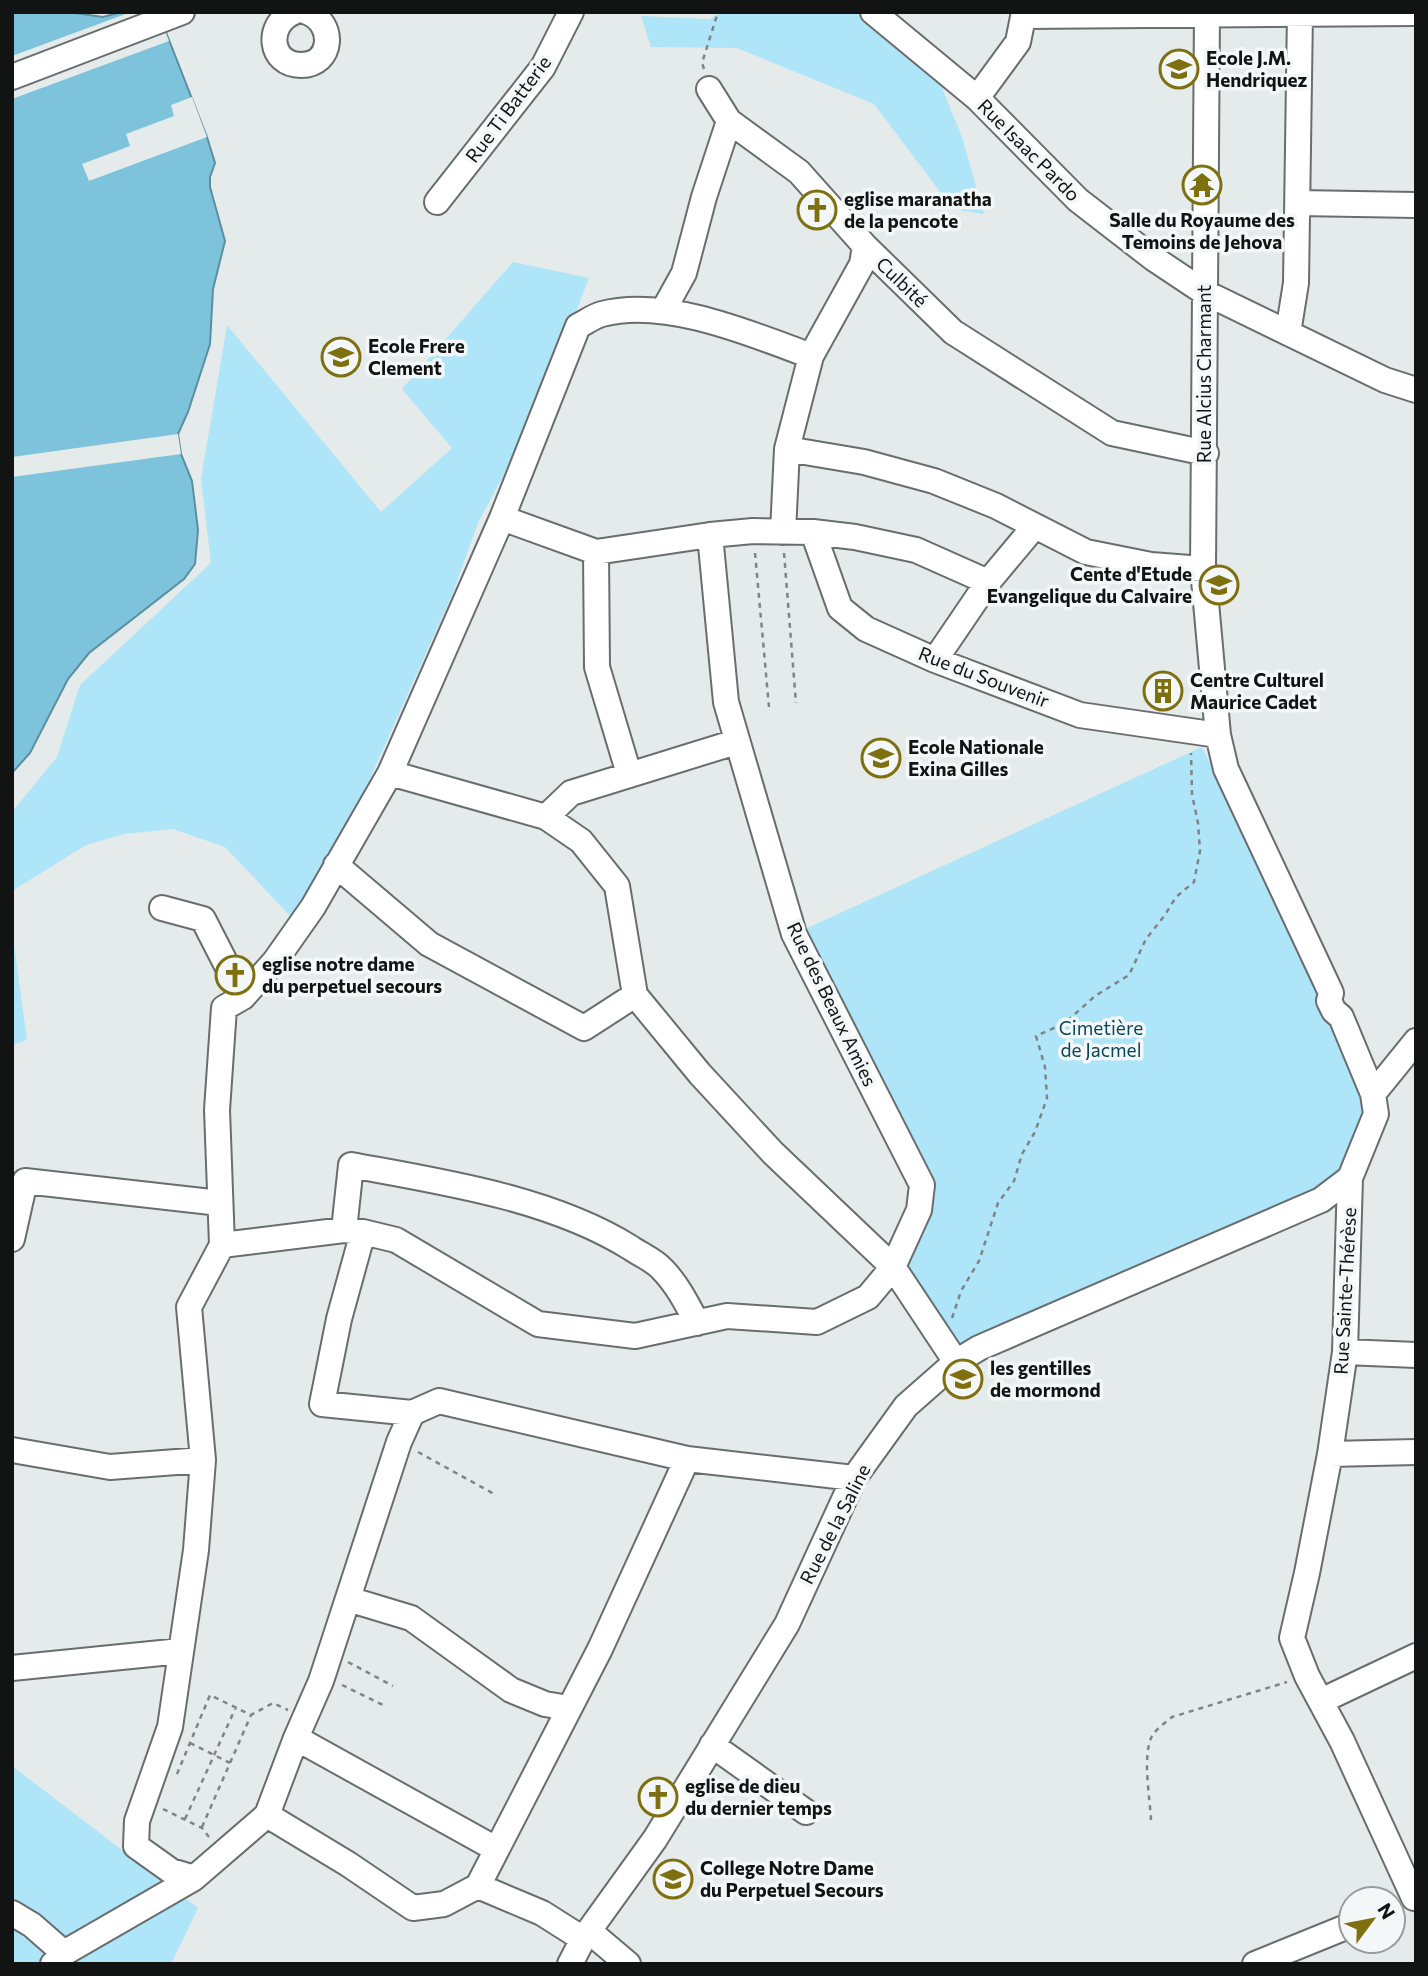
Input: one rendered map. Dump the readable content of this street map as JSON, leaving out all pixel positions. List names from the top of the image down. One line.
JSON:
{"streets":{"street":["Rue Ti Batterie","Rue Isaac Pardo","Culbité","Rue Alcius Charmant","Rue du Souvenir","Rue des Beaux Amies","Rue Sainte-Thérèse","Rue de la Saline"]},"crossings":[["Rue Isaac Pardo","Rue Alcius Charmant"],["Culbité","Rue Alcius Charmant"],["Rue Alcius Charmant","Rue du Souvenir"],["Rue Alcius Charmant","Rue Sainte-Thérèse"],["Rue du Souvenir","Rue Sainte-Thérèse"],["Rue Sainte-Thérèse","Rue de la Saline"]],"parks":["Cimetière de Jacmel"],"places":{"school or university":["Ecole J.M. Hendriquez","Ecole Frere Clement","Cente d'Etude Evangelique du Calvaire","Ecole Nationale Exina Gilles","les gentilles de mormond","College Notre Dame du Perpetuel Secours"],"temple":["Salle du Royaume des Temoins de Jehova"],"church":["eglise maranatha de la pencote","eglise notre dame du perpetuel secours","eglise de dieu du dernier temps"],"building":["Centre Culturel Maurice Cadet"]},"north":"top right"}
